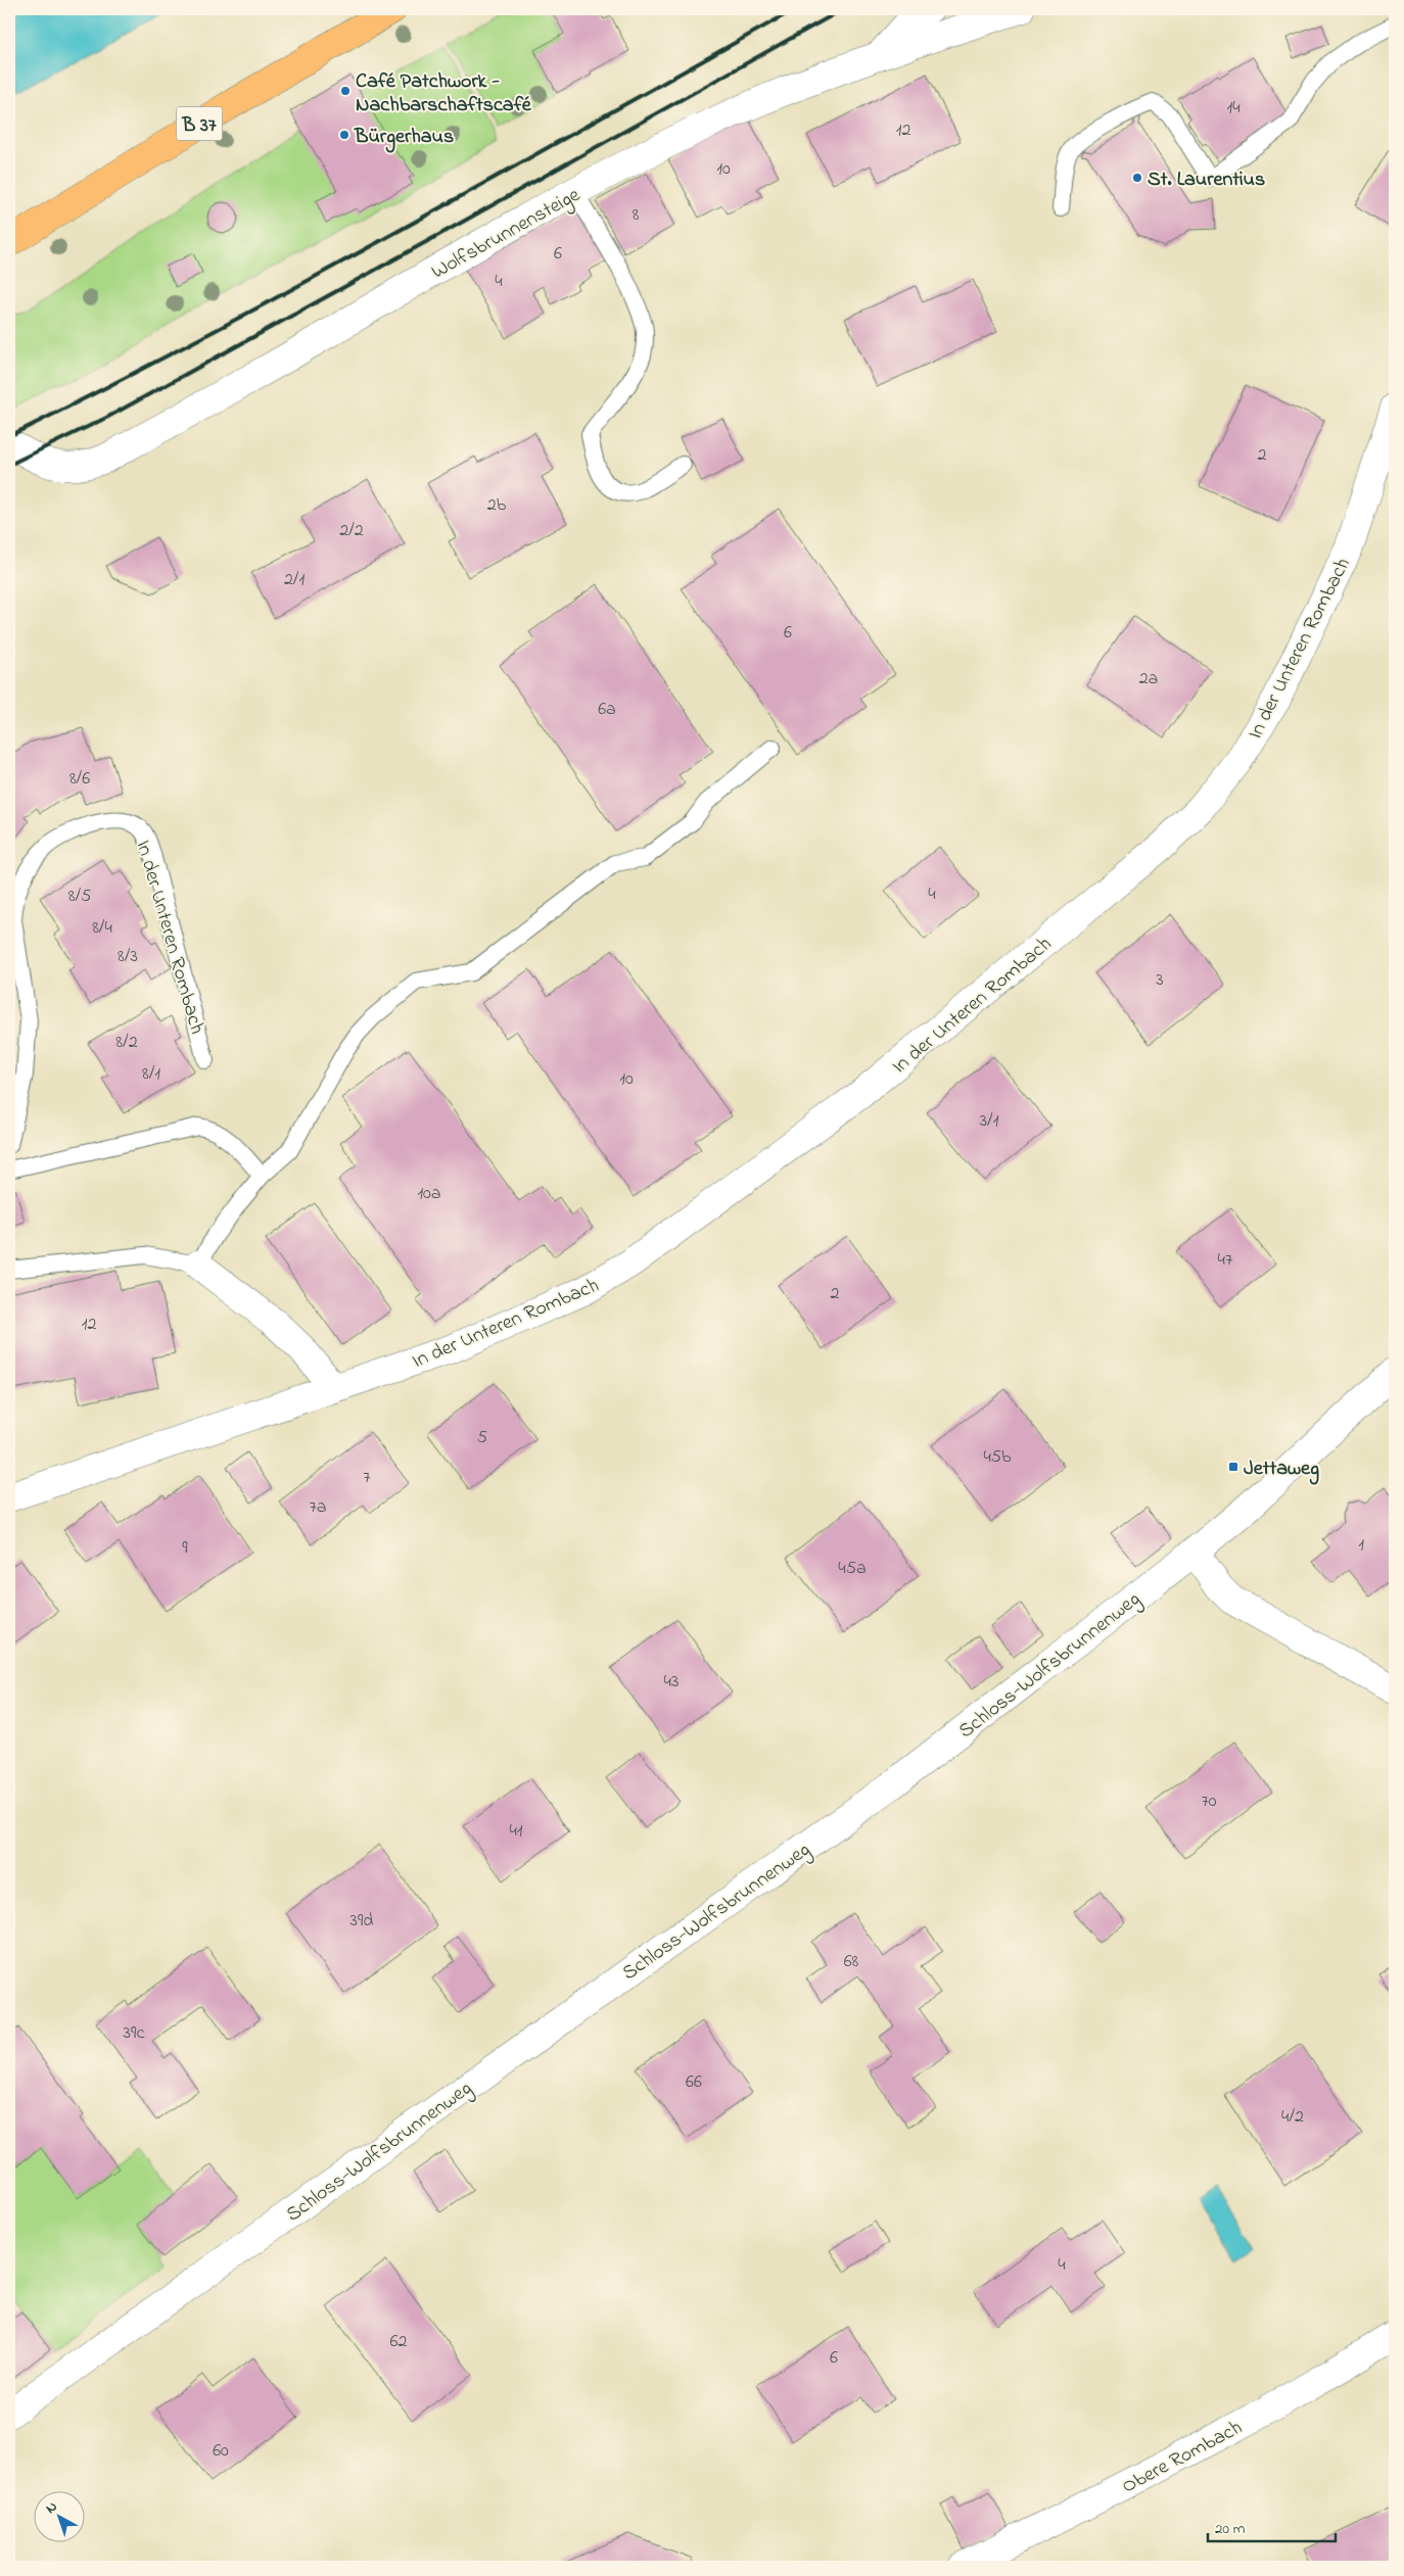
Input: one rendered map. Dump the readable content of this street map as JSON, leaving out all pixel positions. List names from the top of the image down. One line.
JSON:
{"streets":{"main road":["B 37"],"street":["Wolfsbrunnensteige","In der Unteren Rombach","Schloss-Wolfsbrunnenweg","Obere Rombach"]},"places":{"other":["Café Patchwork - Nachbarschaftscafé","Bürgerhaus","St. Laurentius"],"transit":["Jettaweg"]},"house_numbers":["14","12","10","8","6","4","2","2b","2/2","2/1","6","2a","6a","8/6","4","8/5","8/4","8/3","3","8/2","8/1","10","3/1","10a","47","2","12","5","45b","7","7a","1","9","45a","43","70","41","39d","68","39c","66","4/2","4","62","6","60"],"scale_bar":"20 m","north":"top left"}
